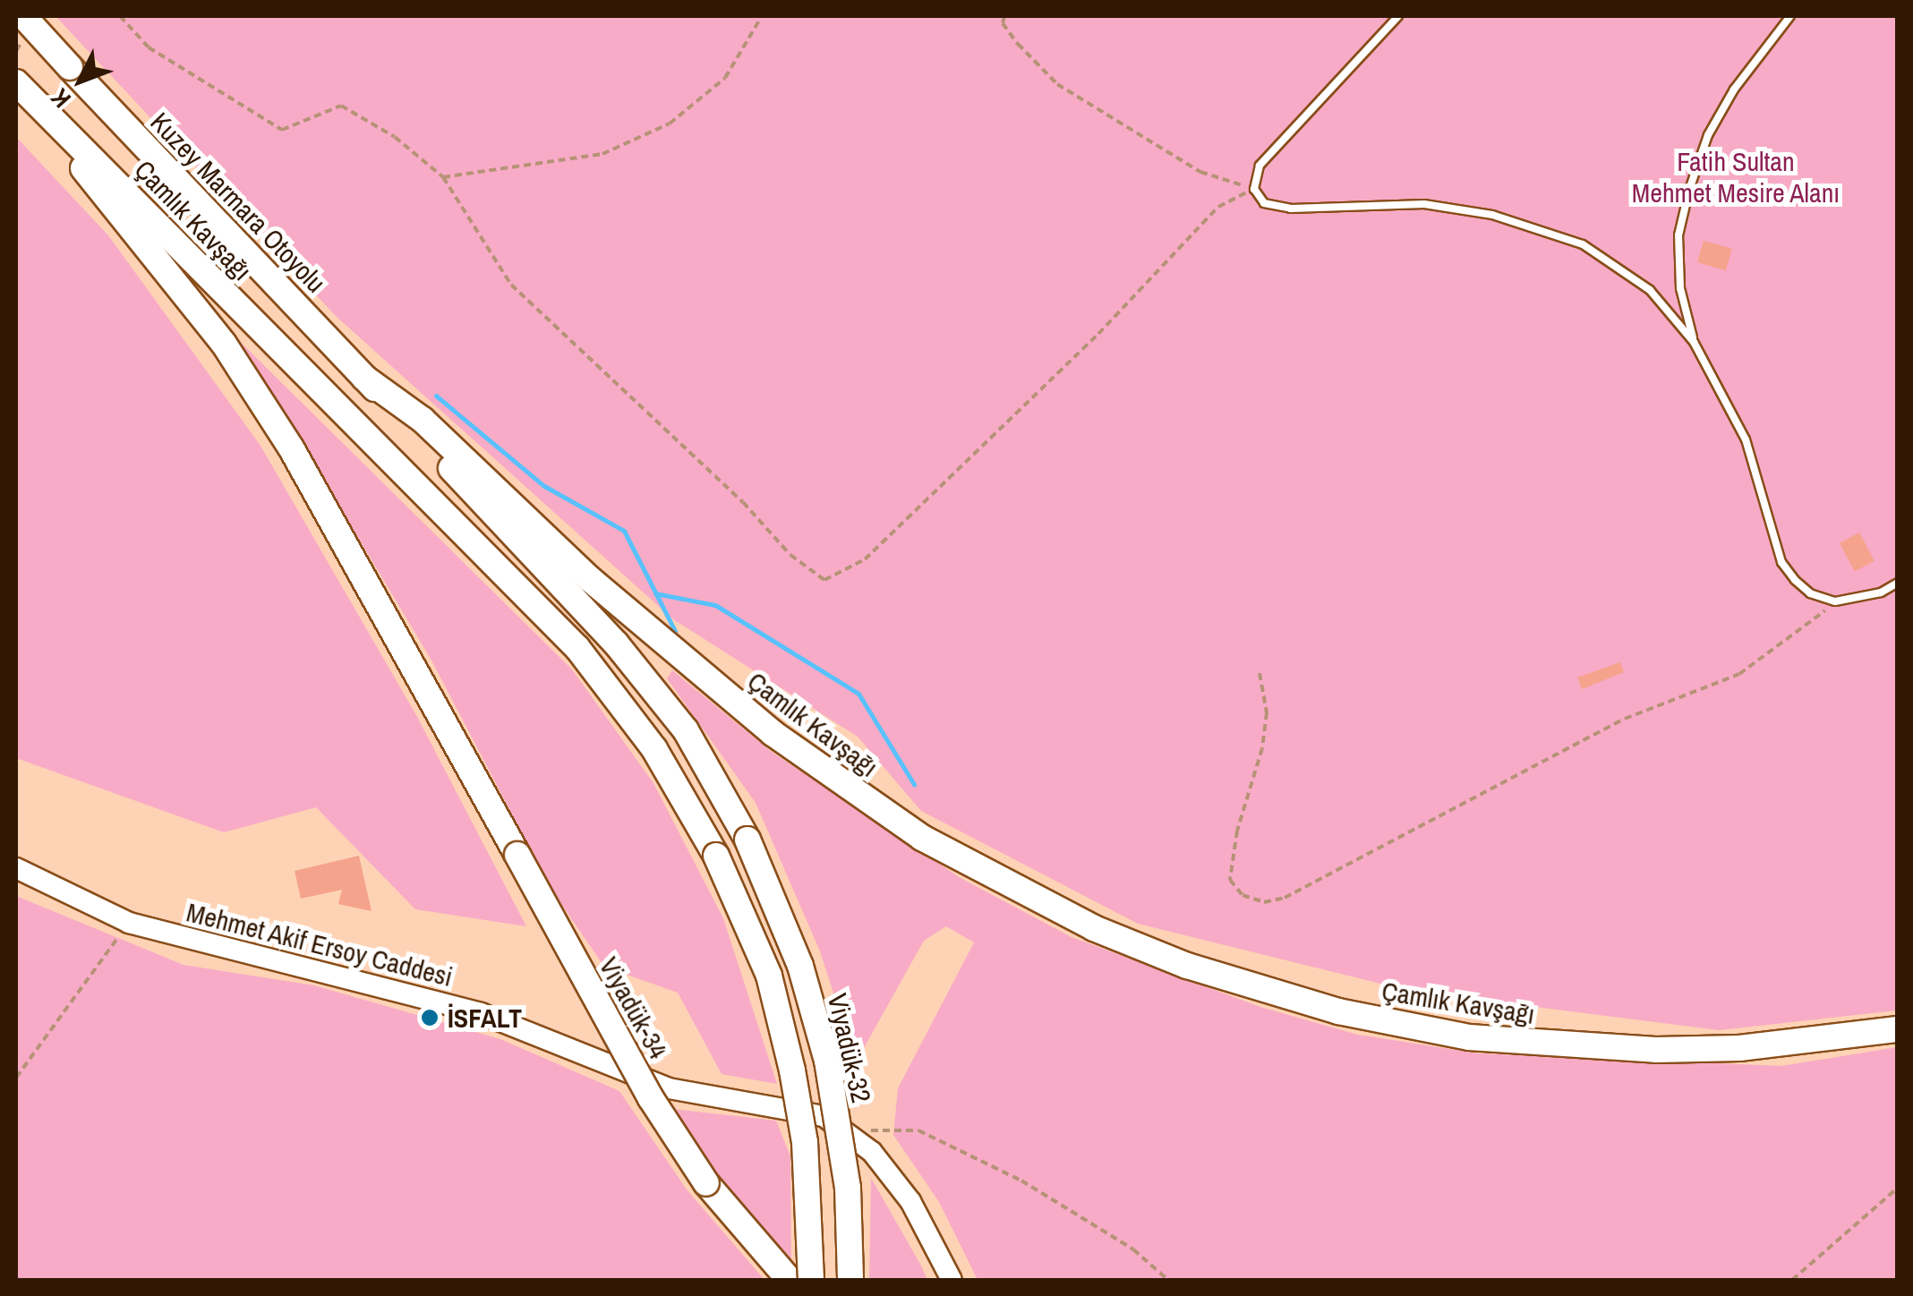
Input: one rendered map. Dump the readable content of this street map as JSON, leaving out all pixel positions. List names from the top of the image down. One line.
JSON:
{"streets":{"highway":["Kuzey Marmara Otoyolu","Çamlık Kavşağı","Viyadük-34","Viyadük-32"],"main road":["Mehmet Akif Ersoy Caddesi"]},"crossings":[["Kuzey Marmara Otoyolu","Çamlık Kavşağı"],["Kuzey Marmara Otoyolu","Viyadük-32"],["Çamlık Kavşağı","Viyadük-34"],["Çamlık Kavşağı","Viyadük-32"]],"parks":["Fatih Sultan Mehmet Mesire Alanı"],"places":["İSFALT"],"north":"bottom left"}
